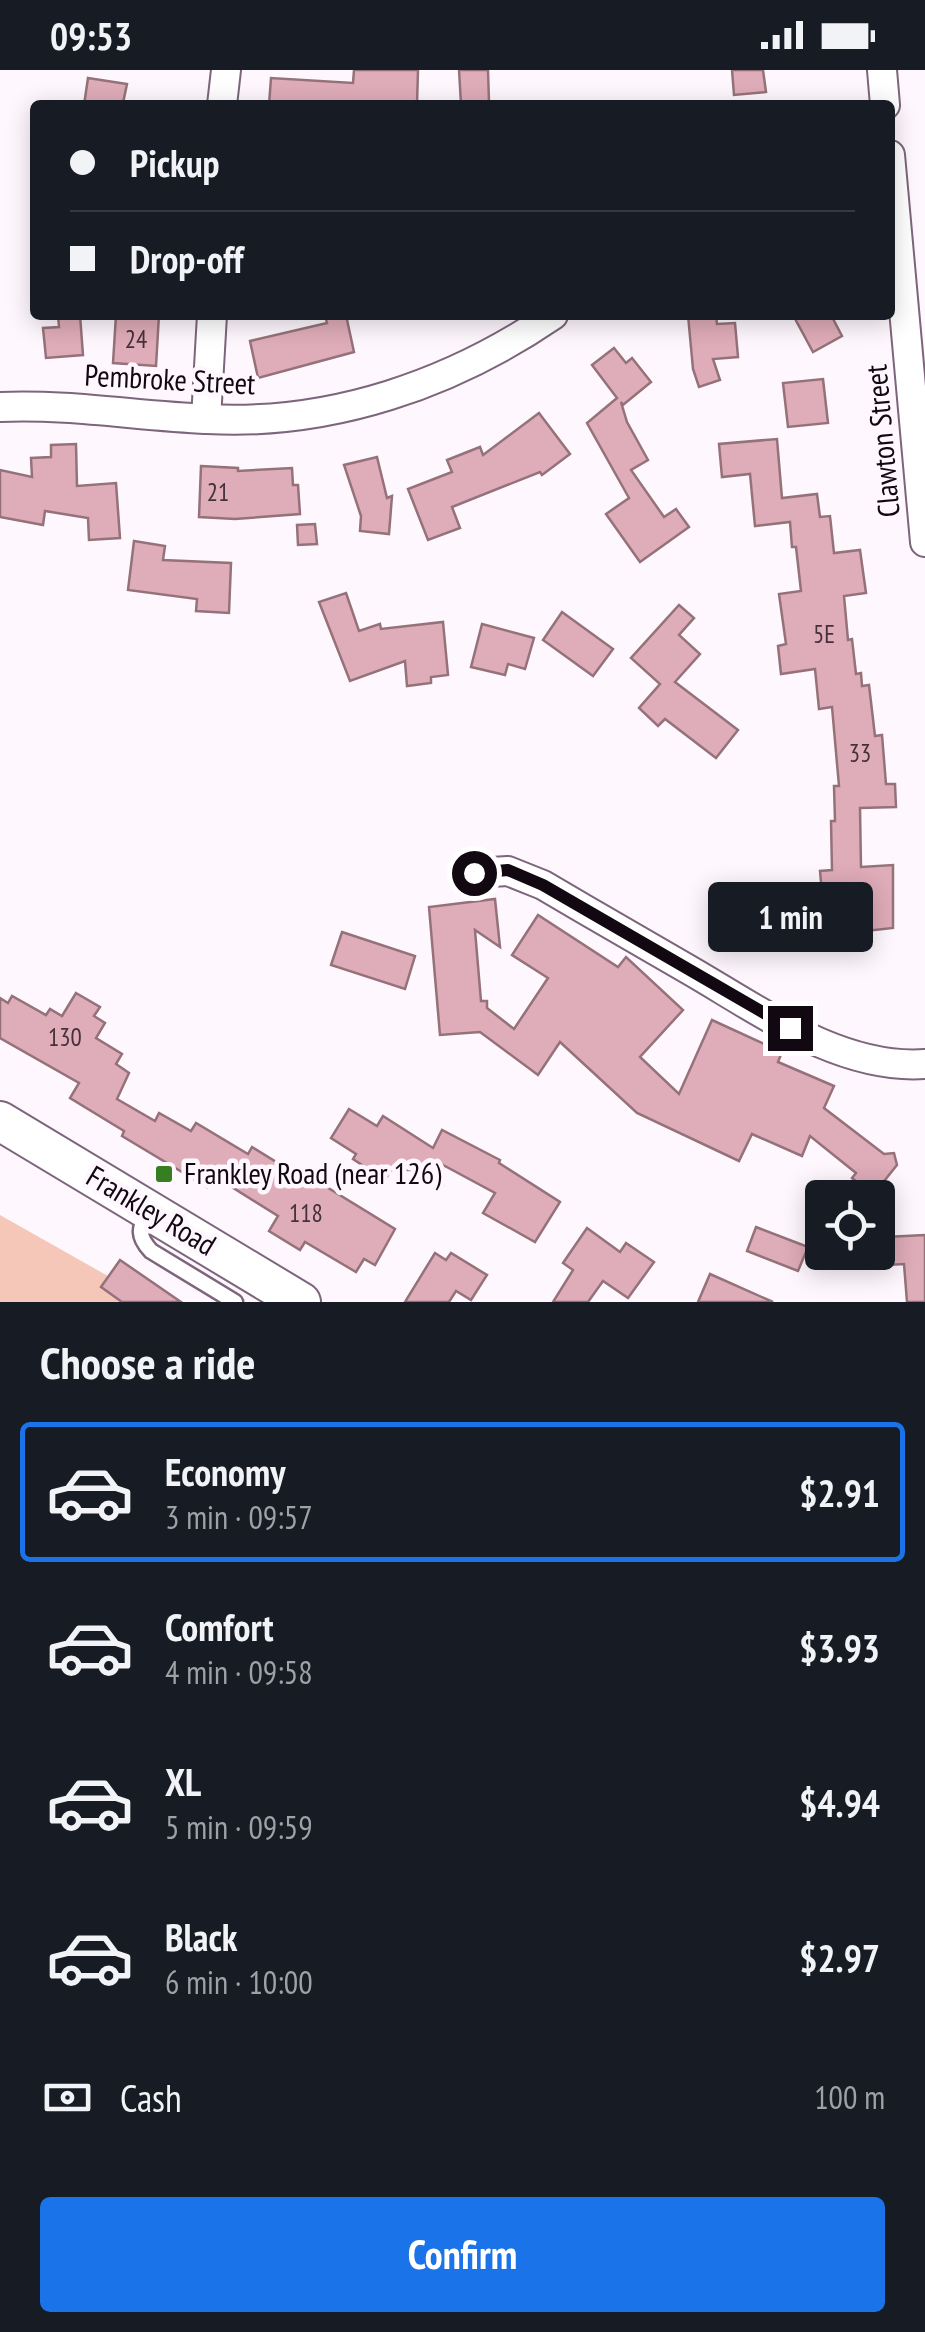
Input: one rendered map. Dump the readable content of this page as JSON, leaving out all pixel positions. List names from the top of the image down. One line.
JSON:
{"streets":{"street":["Pembroke Street","Clawton Street","Frankley Road"]},"places":{"transit":["Frankley Road (near 126)"]},"house_numbers":["24","21","5E","33","130","118"],"page":{"status":"09:53","banner":["Pickup","Drop-off"],"bubble":"1 min","heading":"Choose a ride","list":[{"name":"Economy","note":"3 min · 09:57","value":"$2.91"},{"name":"Comfort","note":"4 min · 09:58","value":"$3.93"},{"name":"XL","note":"5 min · 09:59","value":"$4.94"},{"name":"Black","note":"6 min · 10:00","value":"$2.97"}],"pay":["Cash","100 m"],"buttons":"Confirm"}}
